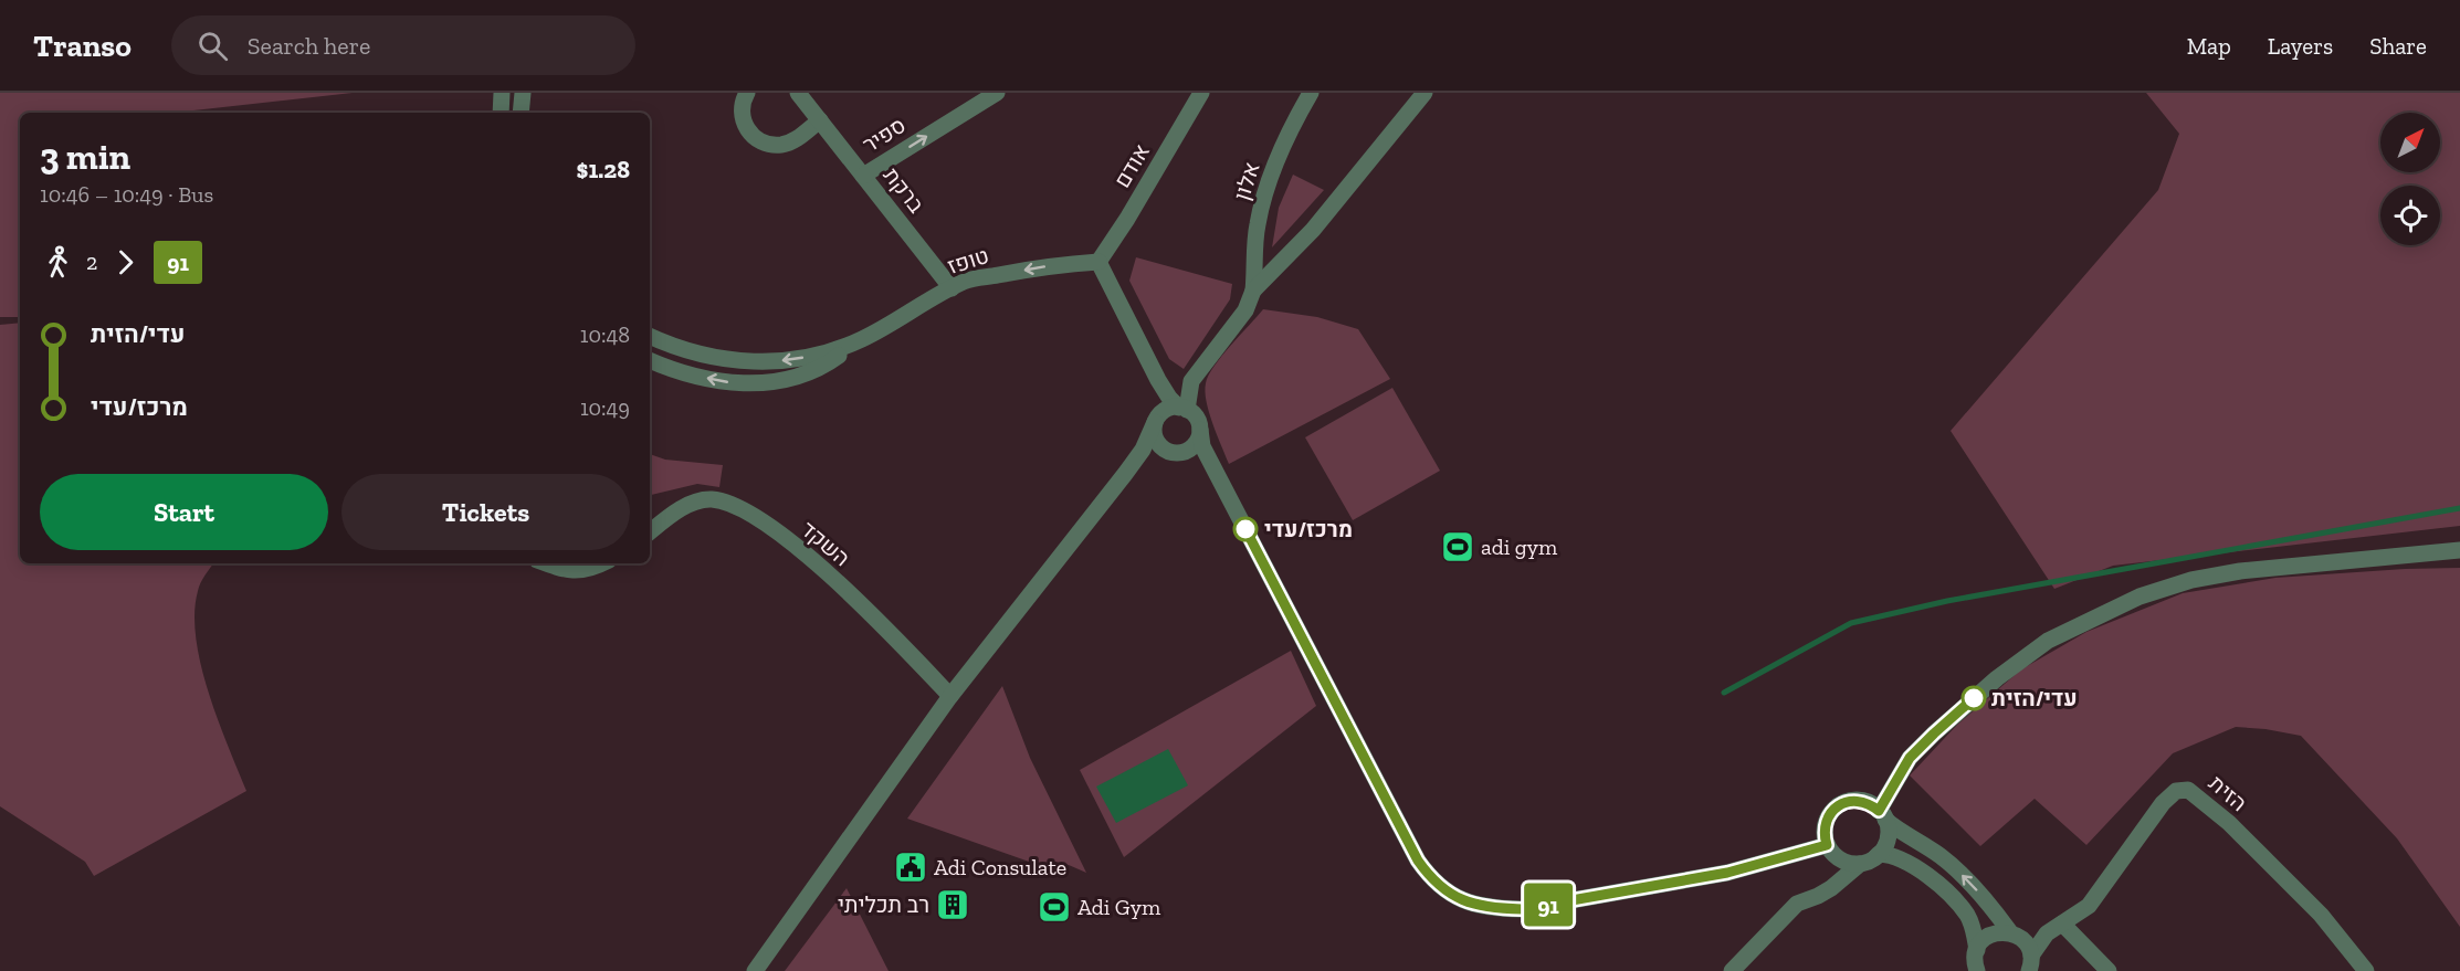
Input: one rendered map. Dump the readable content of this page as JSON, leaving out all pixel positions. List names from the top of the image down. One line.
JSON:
{"streets":{"street":["ספיר","אודם","אלון","ברקת","טופז","השקד","הזית"]},"crossings":[["ספיר","ברקת"],["אודם","טופז"],["ברקת","טופז"]],"one_way":["ספיר","טופז"],"places":{"other":["מרכז/עדי","עדי/הזית"],"sports":["adi gym","Adi Gym"],"public building":["Adi Consulate"],"building":["רב תכליתי"]},"lines":["bus line 91"],"north":"top right","page":{"header":"Transo","search":"Search here","nav":["Map","Layers","Share"],"on_map":"91","heading":["3 min","10:46 – 10:49 · Bus","$1.28"],"legs":["2","91"],"list":[{"name":"עדי/הזית","value":"10:48"},{"name":"מרכז/עדי","value":"10:49"}],"buttons":["Start","Tickets"]}}
